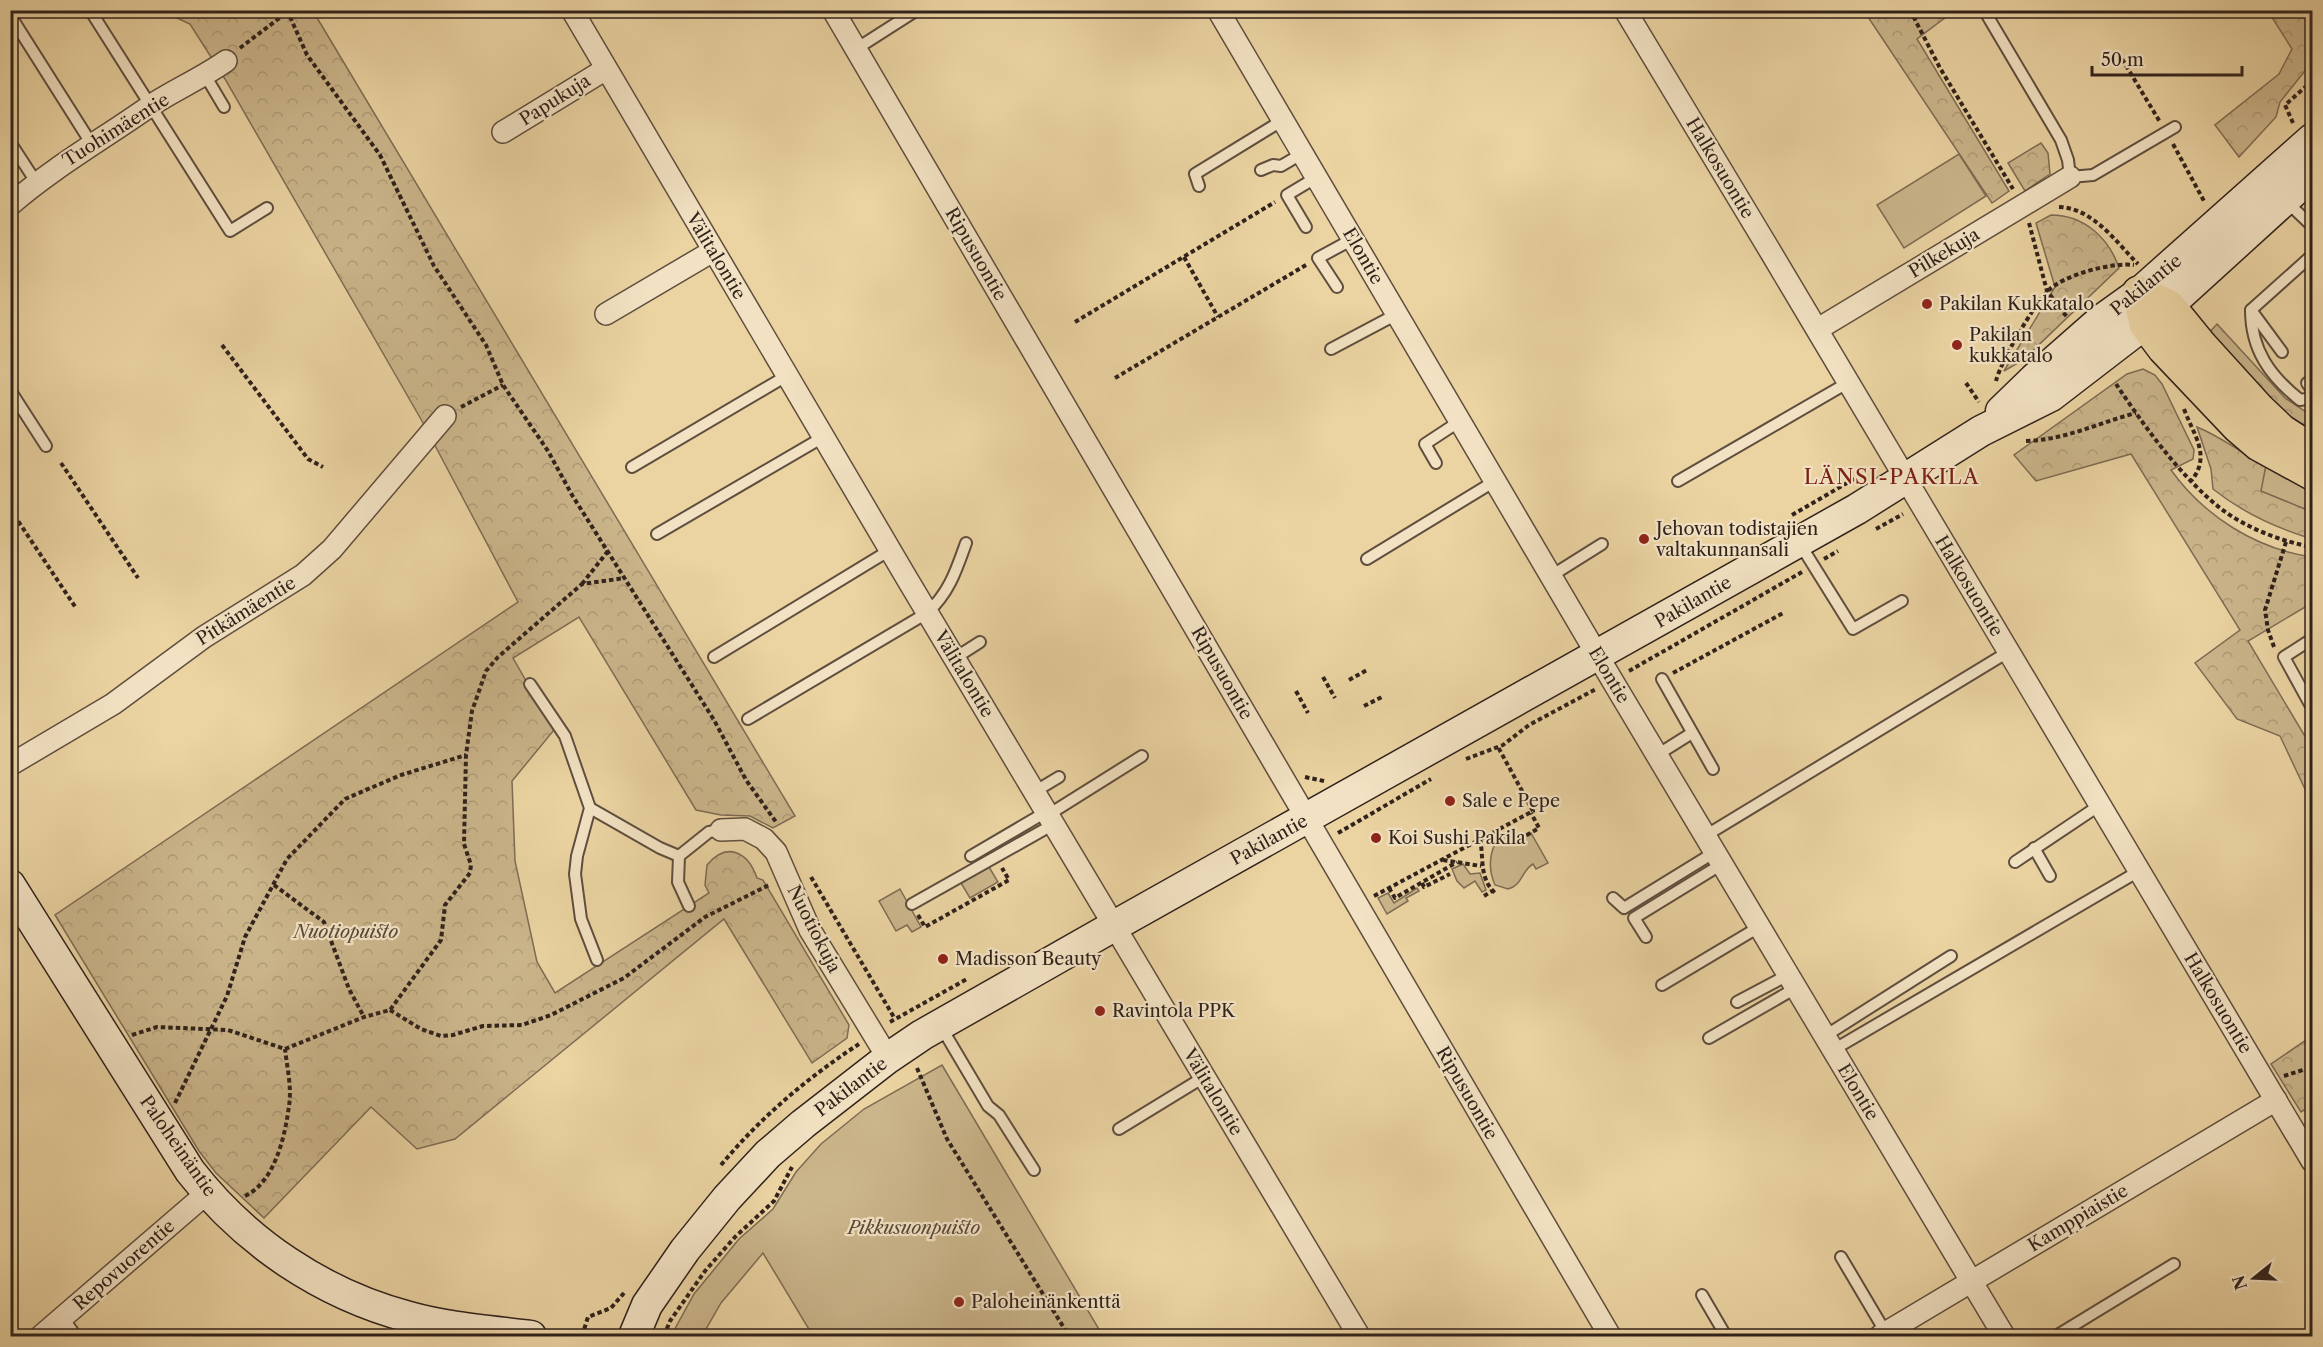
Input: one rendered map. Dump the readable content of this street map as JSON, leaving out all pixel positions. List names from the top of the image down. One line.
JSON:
{"streets":{"main road":["Pakilantie","Paloheinäntie"],"street":["Papukuja","Tuohimäentie","Halkosuontie","Pilkekuja","Ripusuontie","Välitalontie","Elontie","Pitkämäentie","Nuotiokuja","Kamppiaistie","Repovuorentie"]},"crossings":[["Papukuja","Välitalontie"],["Halkosuontie","Pilkekuja"],["Halkosuontie","Pakilantie"],["Halkosuontie","Kamppiaistie"],["Ripusuontie","Pakilantie"],["Välitalontie","Pakilantie"],["Elontie","Pakilantie"],["Elontie","Kamppiaistie"],["Pakilantie","Nuotiokuja"],["Paloheinäntie","Repovuorentie"]],"districts":["LÄNSI-PAKILA"],"parks":["Nuotiopuisto","Pikkusuonpuisto"],"places":["Pakilan Kukkatalo","Pakilan kukkatalo","Jehovan todistajien valtakunnansali","Sale e Pepe","Koi Sushi Pakila","Madisson Beauty","Ravintola PPK","Paloheinänkenttä"],"scale_bar":"50 m","north":"left"}
